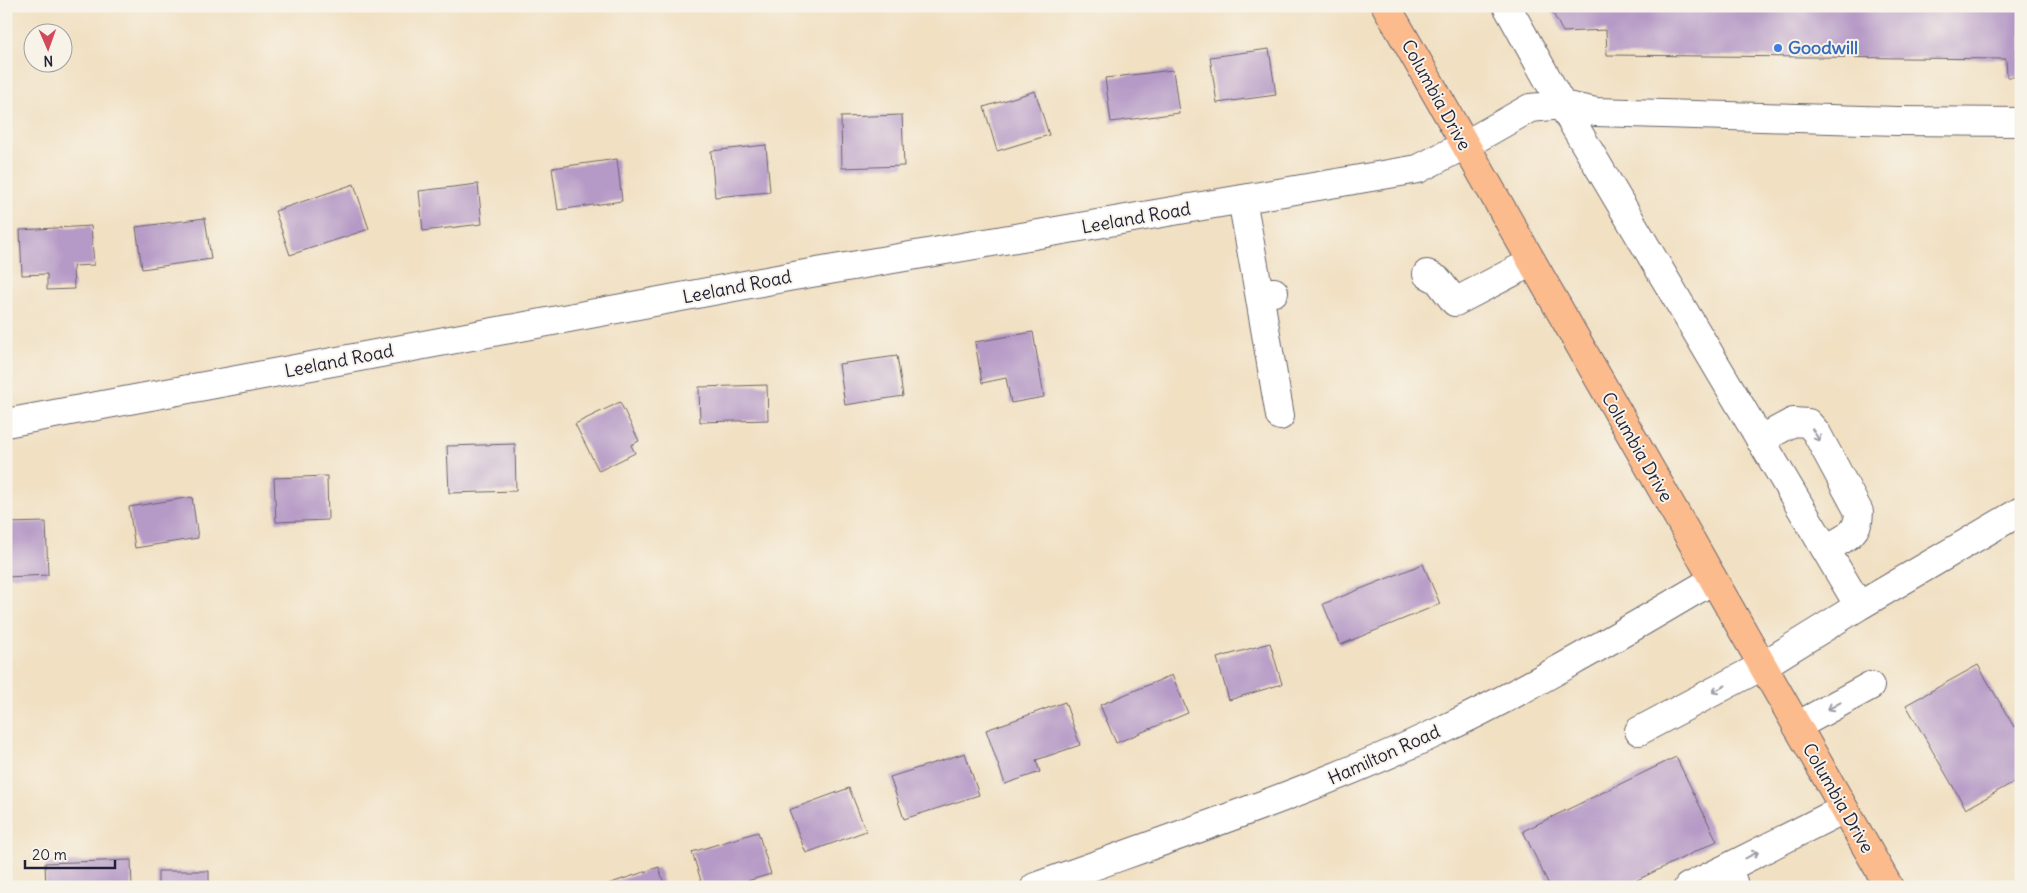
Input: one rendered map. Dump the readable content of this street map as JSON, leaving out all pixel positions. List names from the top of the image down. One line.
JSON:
{"streets":{"main road":["Columbia Drive"],"street":["Leeland Road","Hamilton Road"]},"crossings":[["Columbia Drive","Leeland Road"],["Columbia Drive","Hamilton Road"]],"places":["Goodwill"],"scale_bar":"20 m","north":"bottom"}
